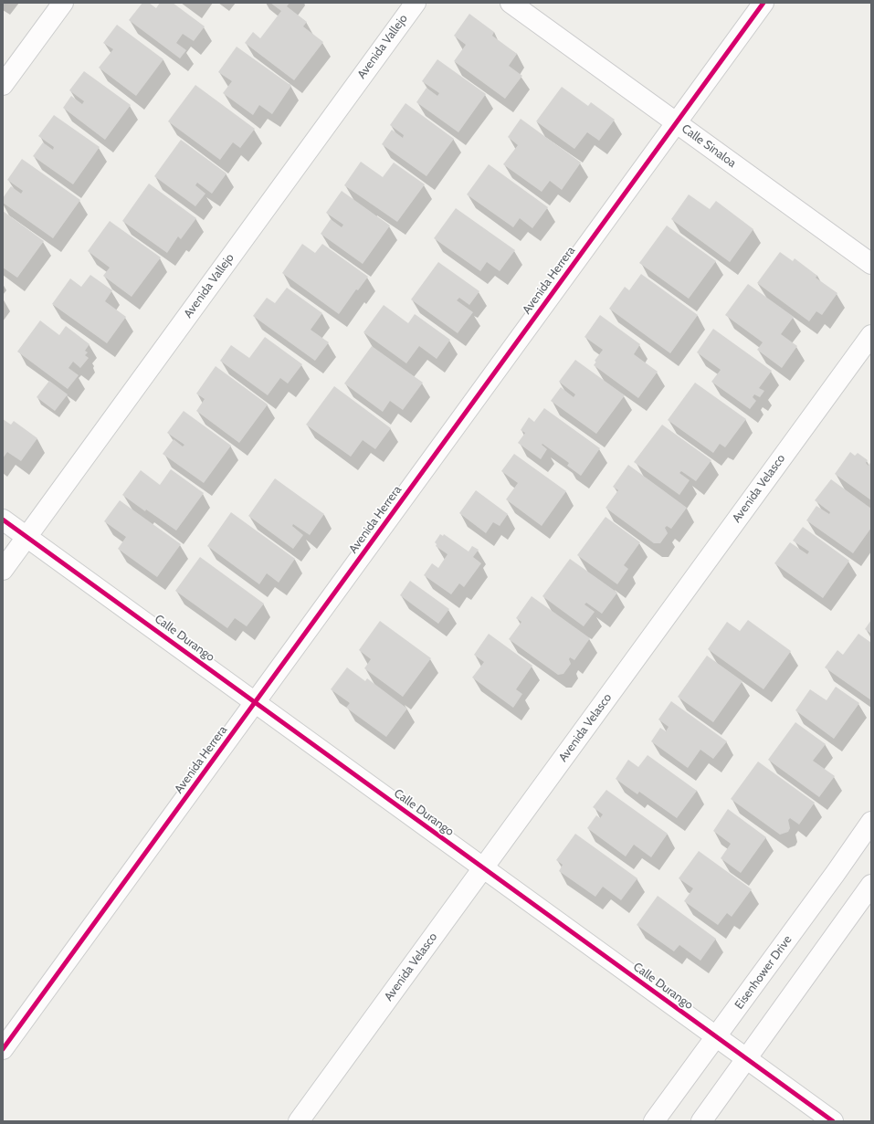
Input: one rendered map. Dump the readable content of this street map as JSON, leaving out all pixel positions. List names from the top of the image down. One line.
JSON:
{"streets":{"street":["Avenida Vallejo","Calle Sinaloa","Avenida Herrera","Avenida Velasco","Calle Durango","Eisenhower Drive"]},"crossings":[["Avenida Vallejo","Calle Durango"],["Calle Sinaloa","Avenida Herrera"],["Avenida Herrera","Calle Durango"],["Avenida Velasco","Calle Durango"],["Calle Durango","Eisenhower Drive"]]}
